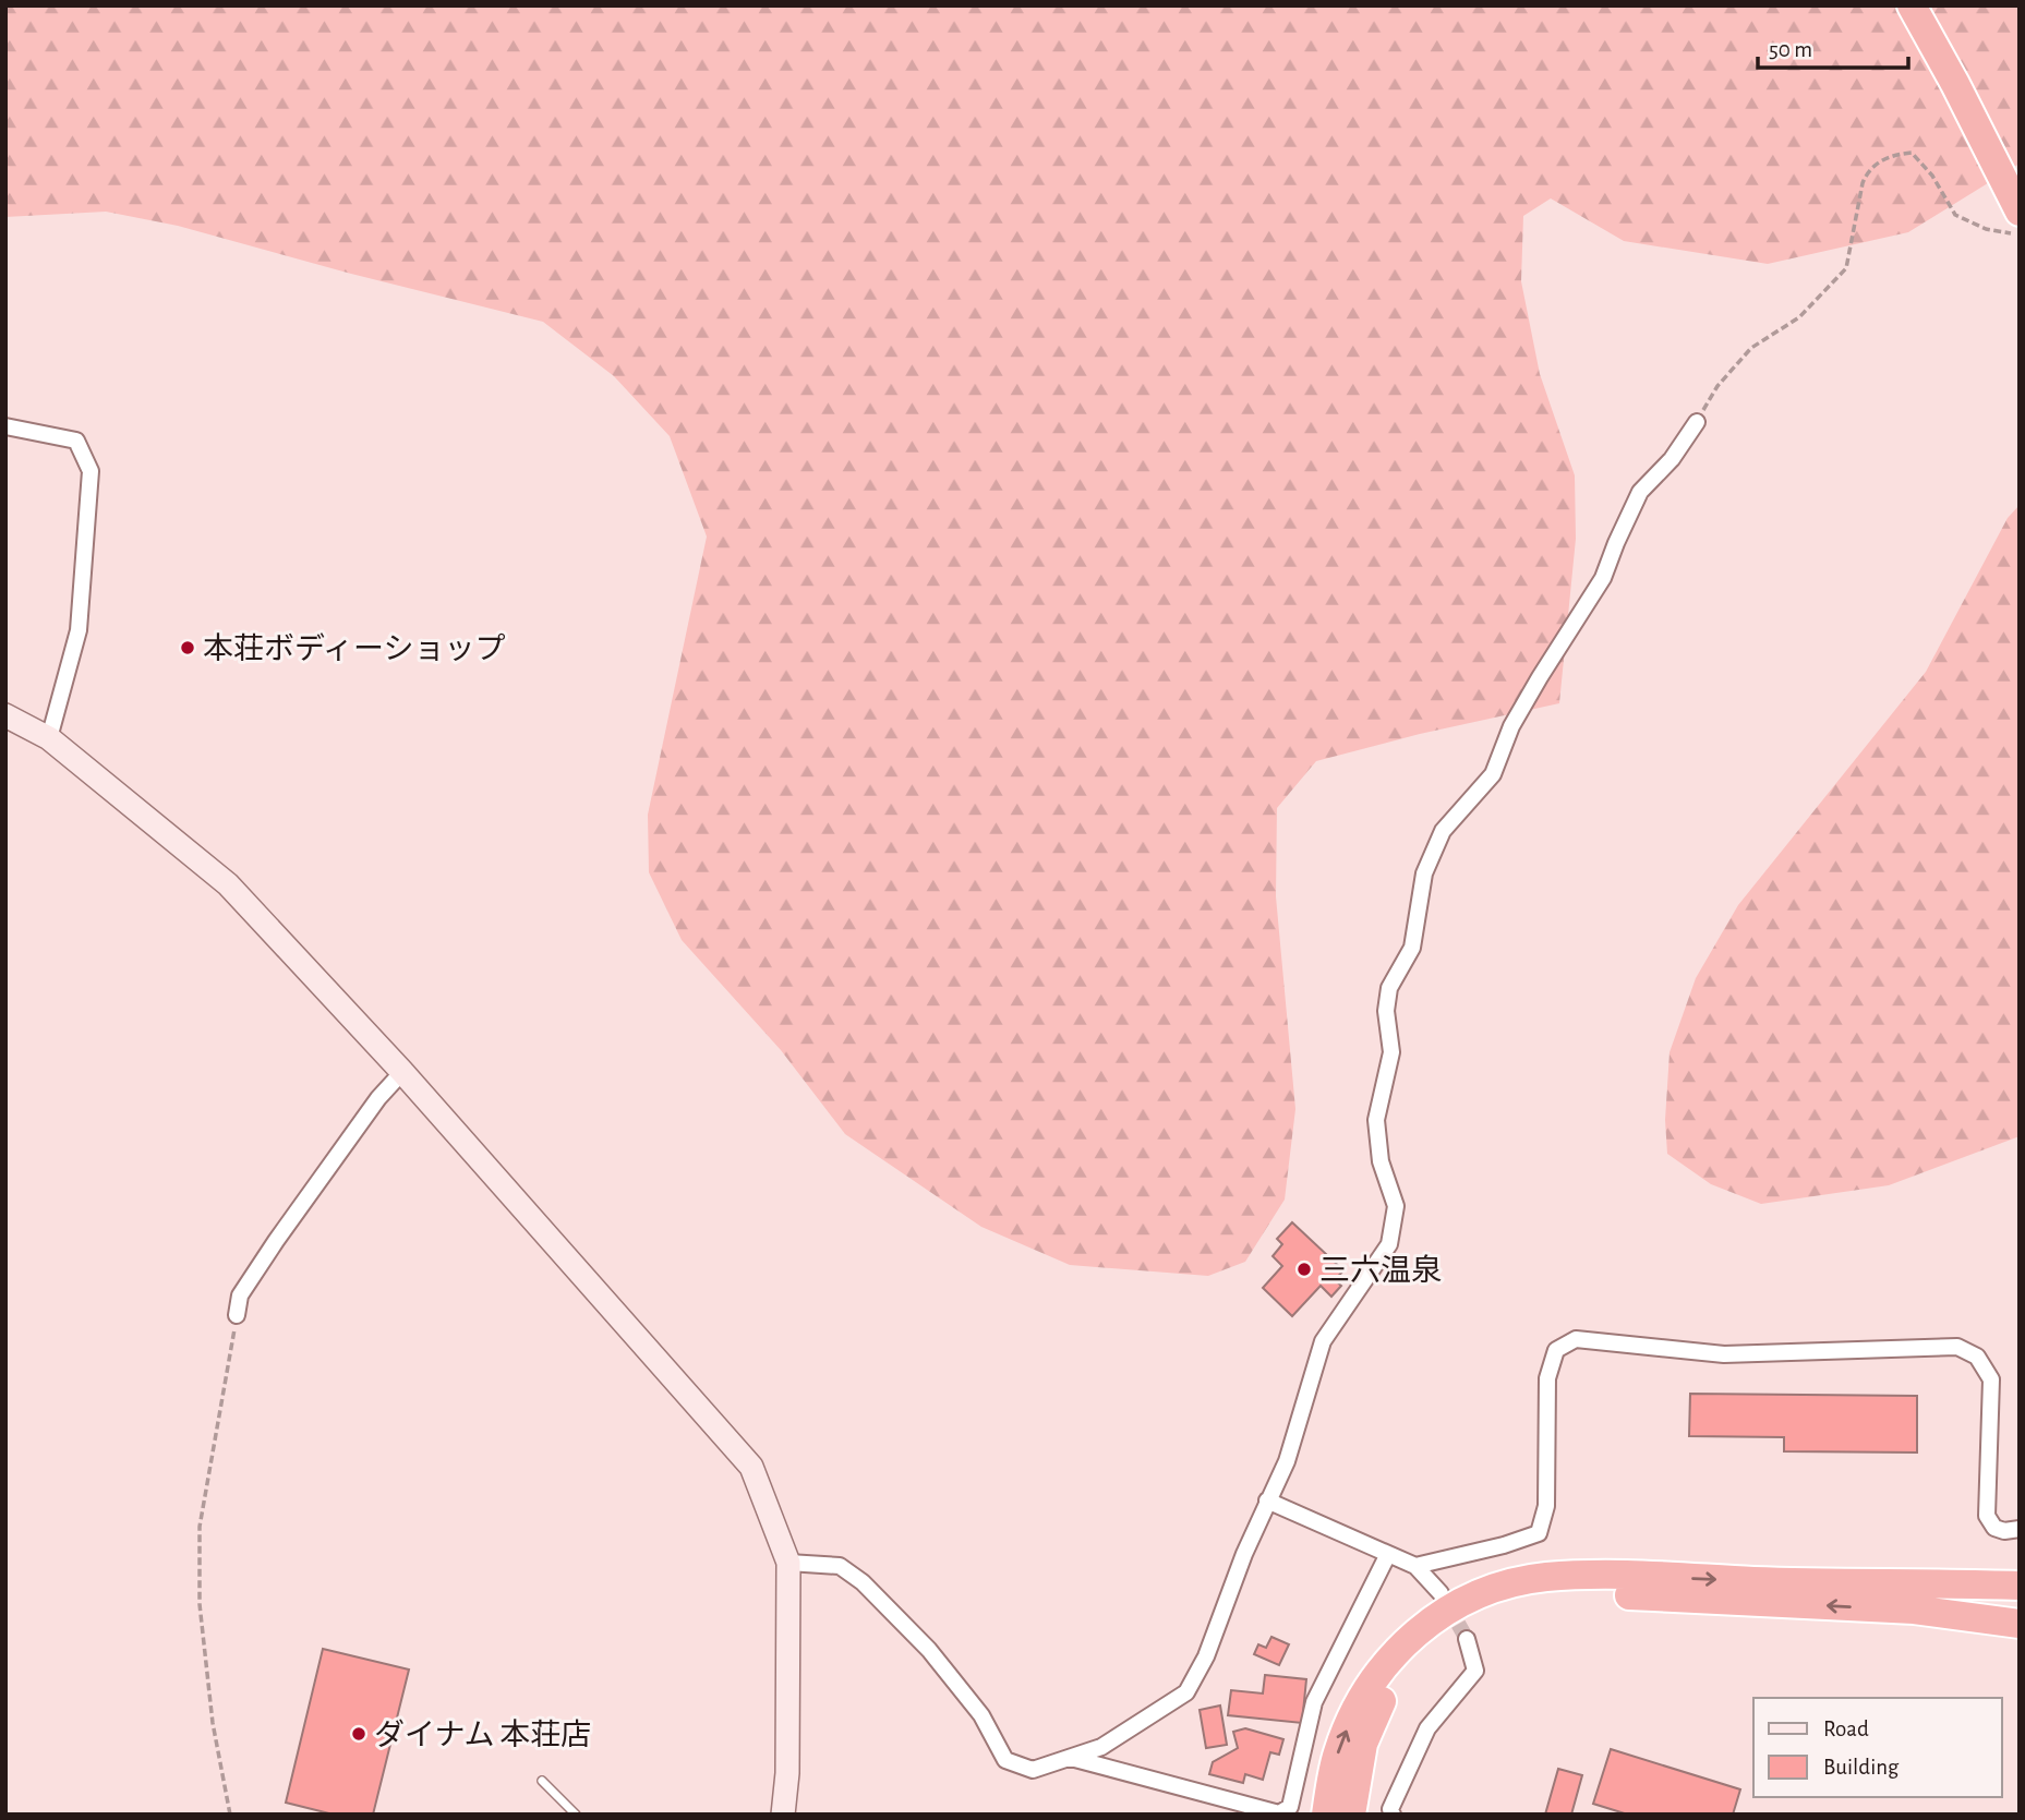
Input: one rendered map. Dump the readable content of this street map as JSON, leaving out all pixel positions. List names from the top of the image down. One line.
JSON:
{"places":["本荘ボディーショップ","三六温泉","ダイナム 本荘店"],"legend":["Road","Building"],"scale_bar":"50 m"}
